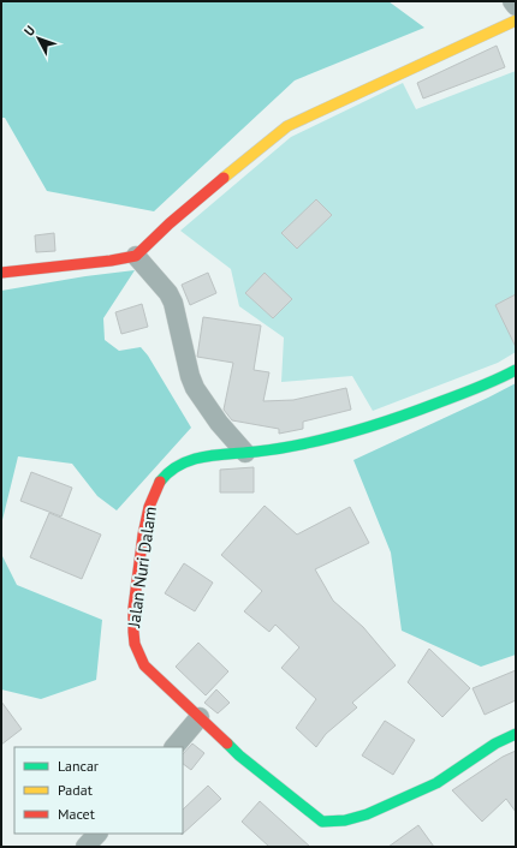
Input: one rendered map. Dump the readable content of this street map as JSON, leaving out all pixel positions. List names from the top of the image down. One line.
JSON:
{"streets":{"street":["Jalan Nuri Dalam"]},"legend":["Lancar","Padat","Macet"],"north":"top left"}
